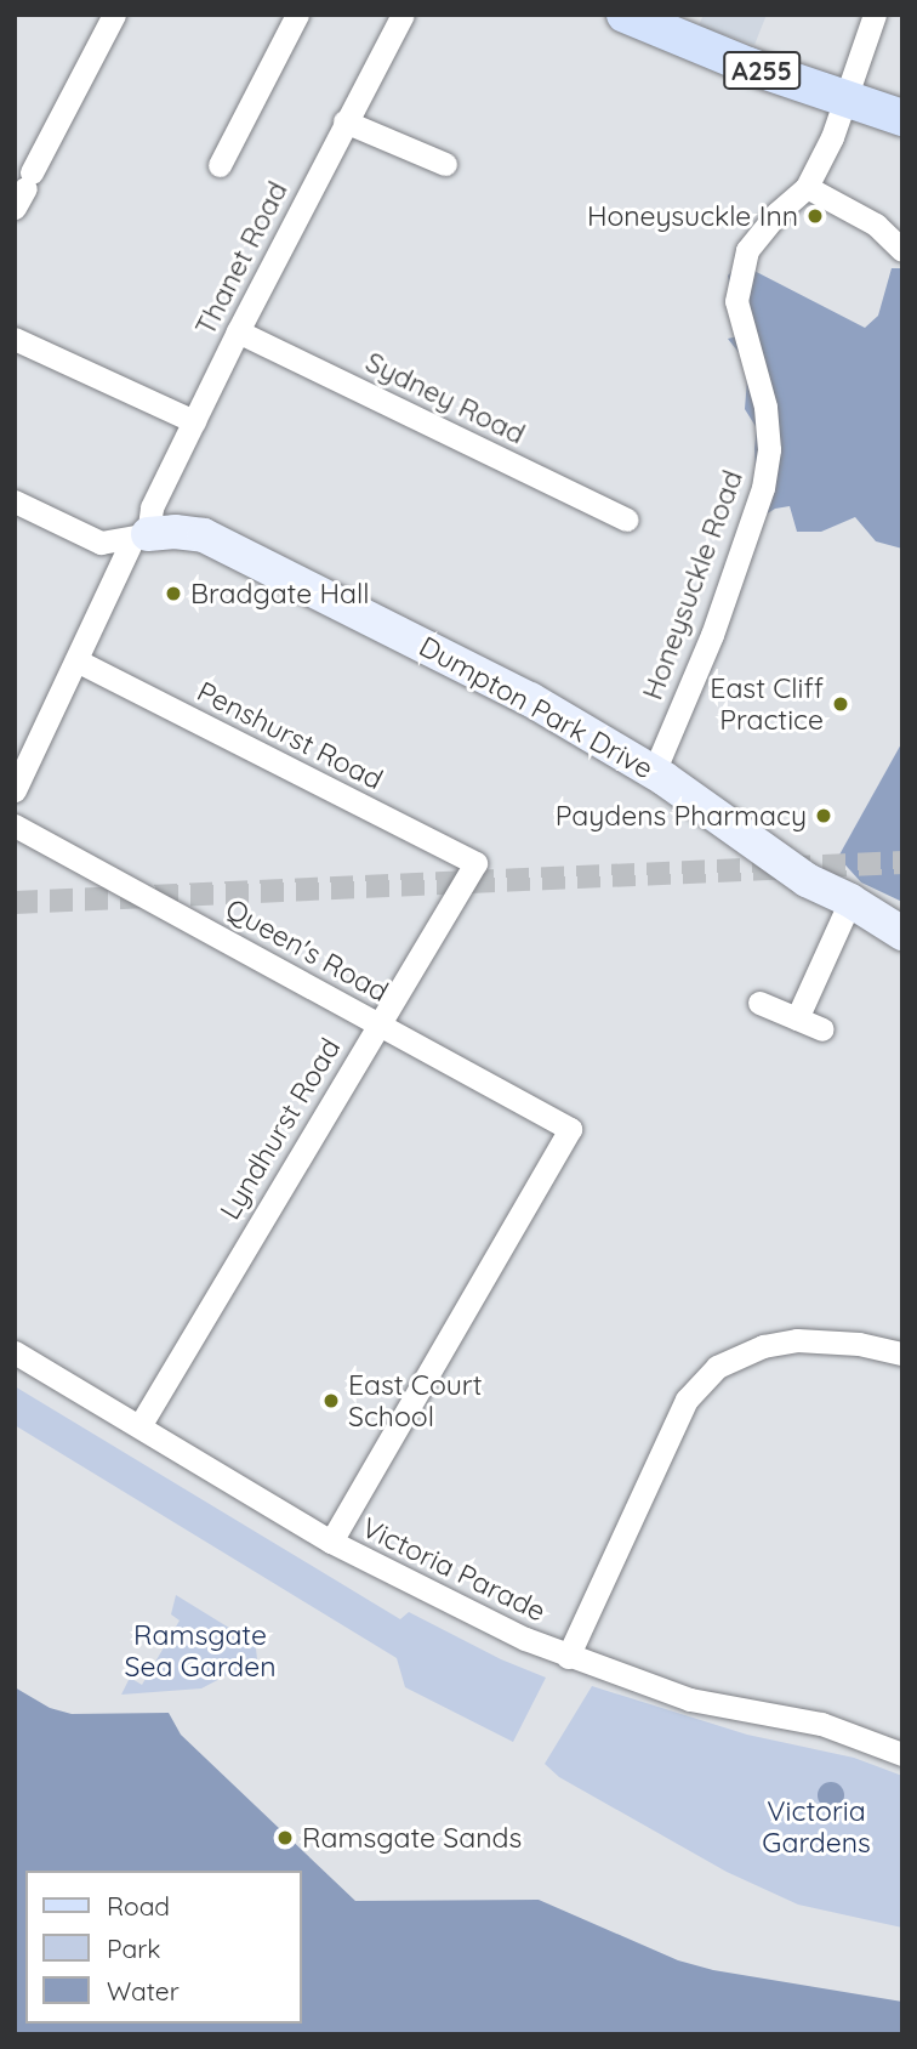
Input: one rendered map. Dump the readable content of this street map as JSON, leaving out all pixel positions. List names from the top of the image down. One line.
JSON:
{"streets":{"main road":["A255"],"street":["Thanet Road","Sydney Road","Honeysuckle Road","Dumpton Park Drive","Penshurst Road","Queen's Road","Lyndhurst Road","Victoria Parade"]},"crossings":[["A255","Honeysuckle Road"],["Thanet Road","Sydney Road"],["Thanet Road","Dumpton Park Drive"],["Thanet Road","Penshurst Road"],["Honeysuckle Road","Dumpton Park Drive"],["Penshurst Road","Lyndhurst Road"],["Queen's Road","Lyndhurst Road"],["Queen's Road","Victoria Parade"],["Lyndhurst Road","Victoria Parade"]],"parks":["Ramsgate Sea Garden","Victoria Gardens"],"places":["Honeysuckle Inn","Bradgate Hall","East Cliff Practice","Paydens Pharmacy","East Court School","Ramsgate Sands"],"legend":["Road","Park","Water"]}
